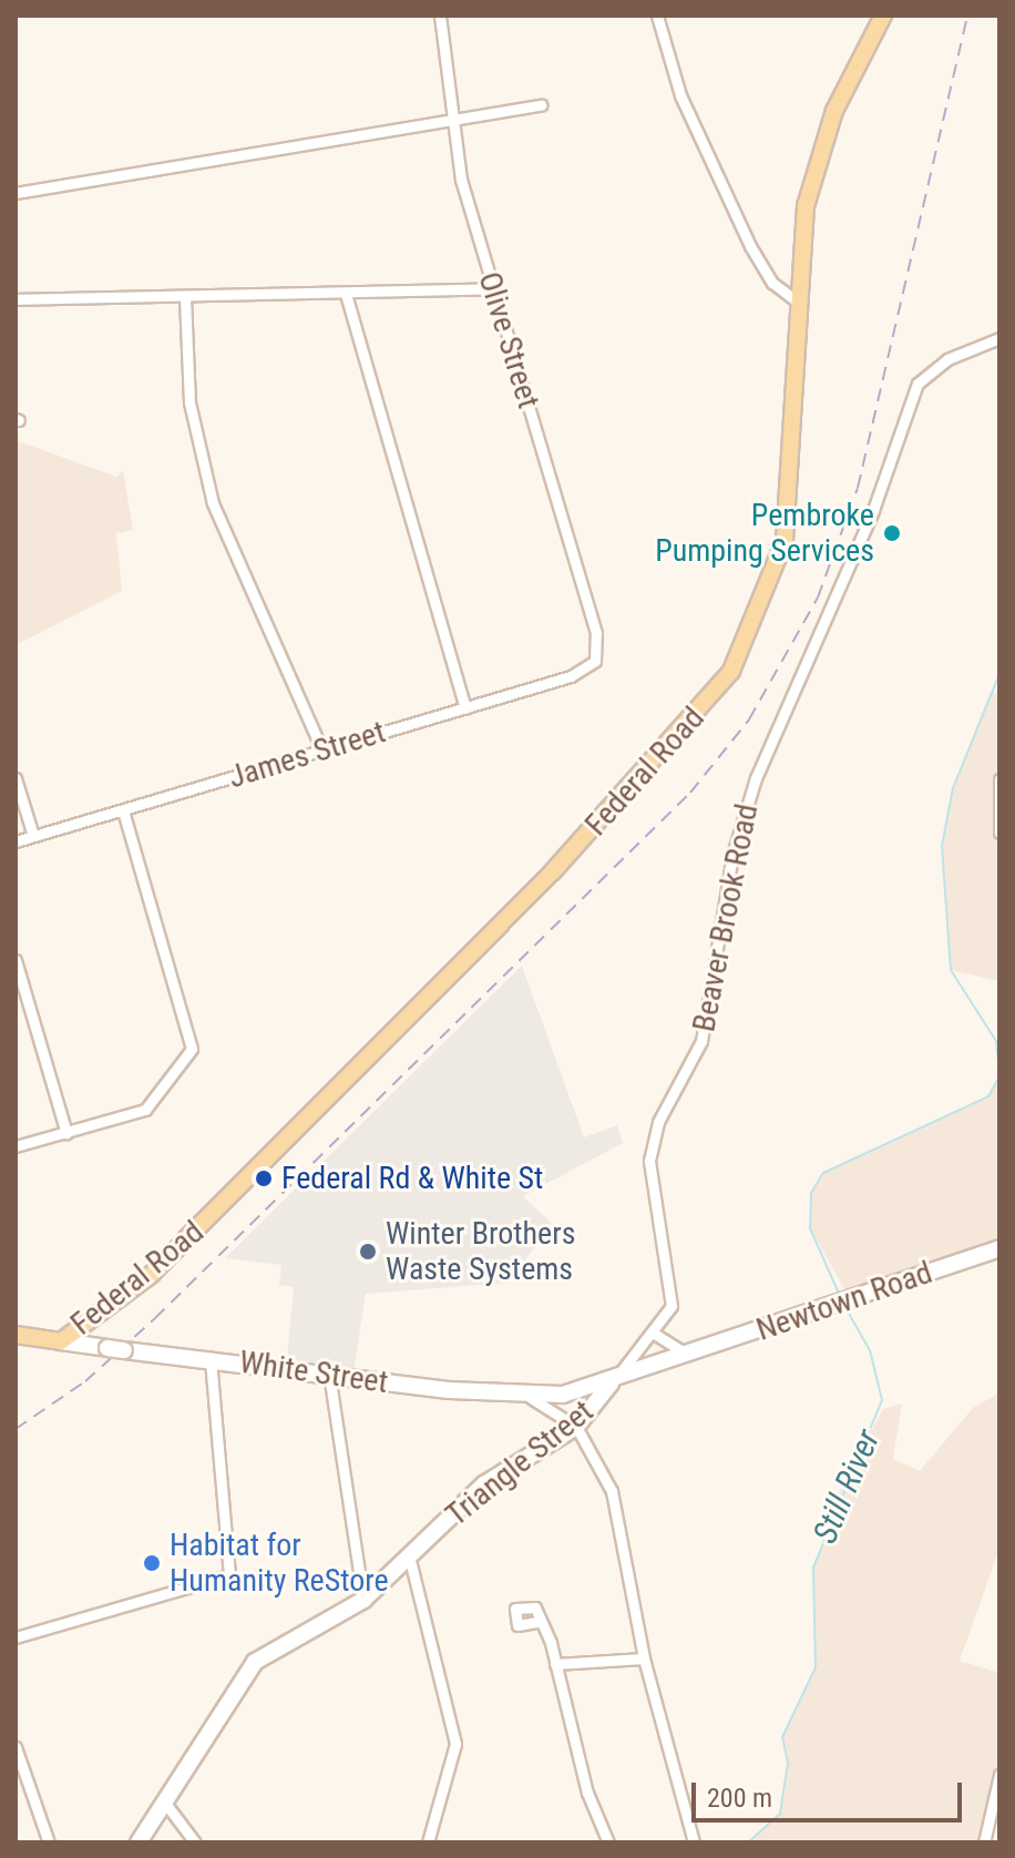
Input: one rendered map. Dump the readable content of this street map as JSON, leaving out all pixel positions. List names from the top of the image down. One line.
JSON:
{"streets":{"main road":["Federal Road","Newtown Road","White Street","Triangle Street"],"street":["Olive Street","James Street","Beaver Brook Road"]},"crossings":[["Olive Street","James Street"],["Federal Road","White Street"],["Beaver Brook Road","Newtown Road"],["Beaver Brook Road","White Street"],["Beaver Brook Road","Triangle Street"],["Newtown Road","White Street"],["Newtown Road","Triangle Street"],["White Street","Triangle Street"]],"water":["Still River"],"places":["Pembroke Pumping Services","Federal Rd & White St","Winter Brothers Waste Systems","Habitat for Humanity ReStore"],"scale_bar":"200 m"}
